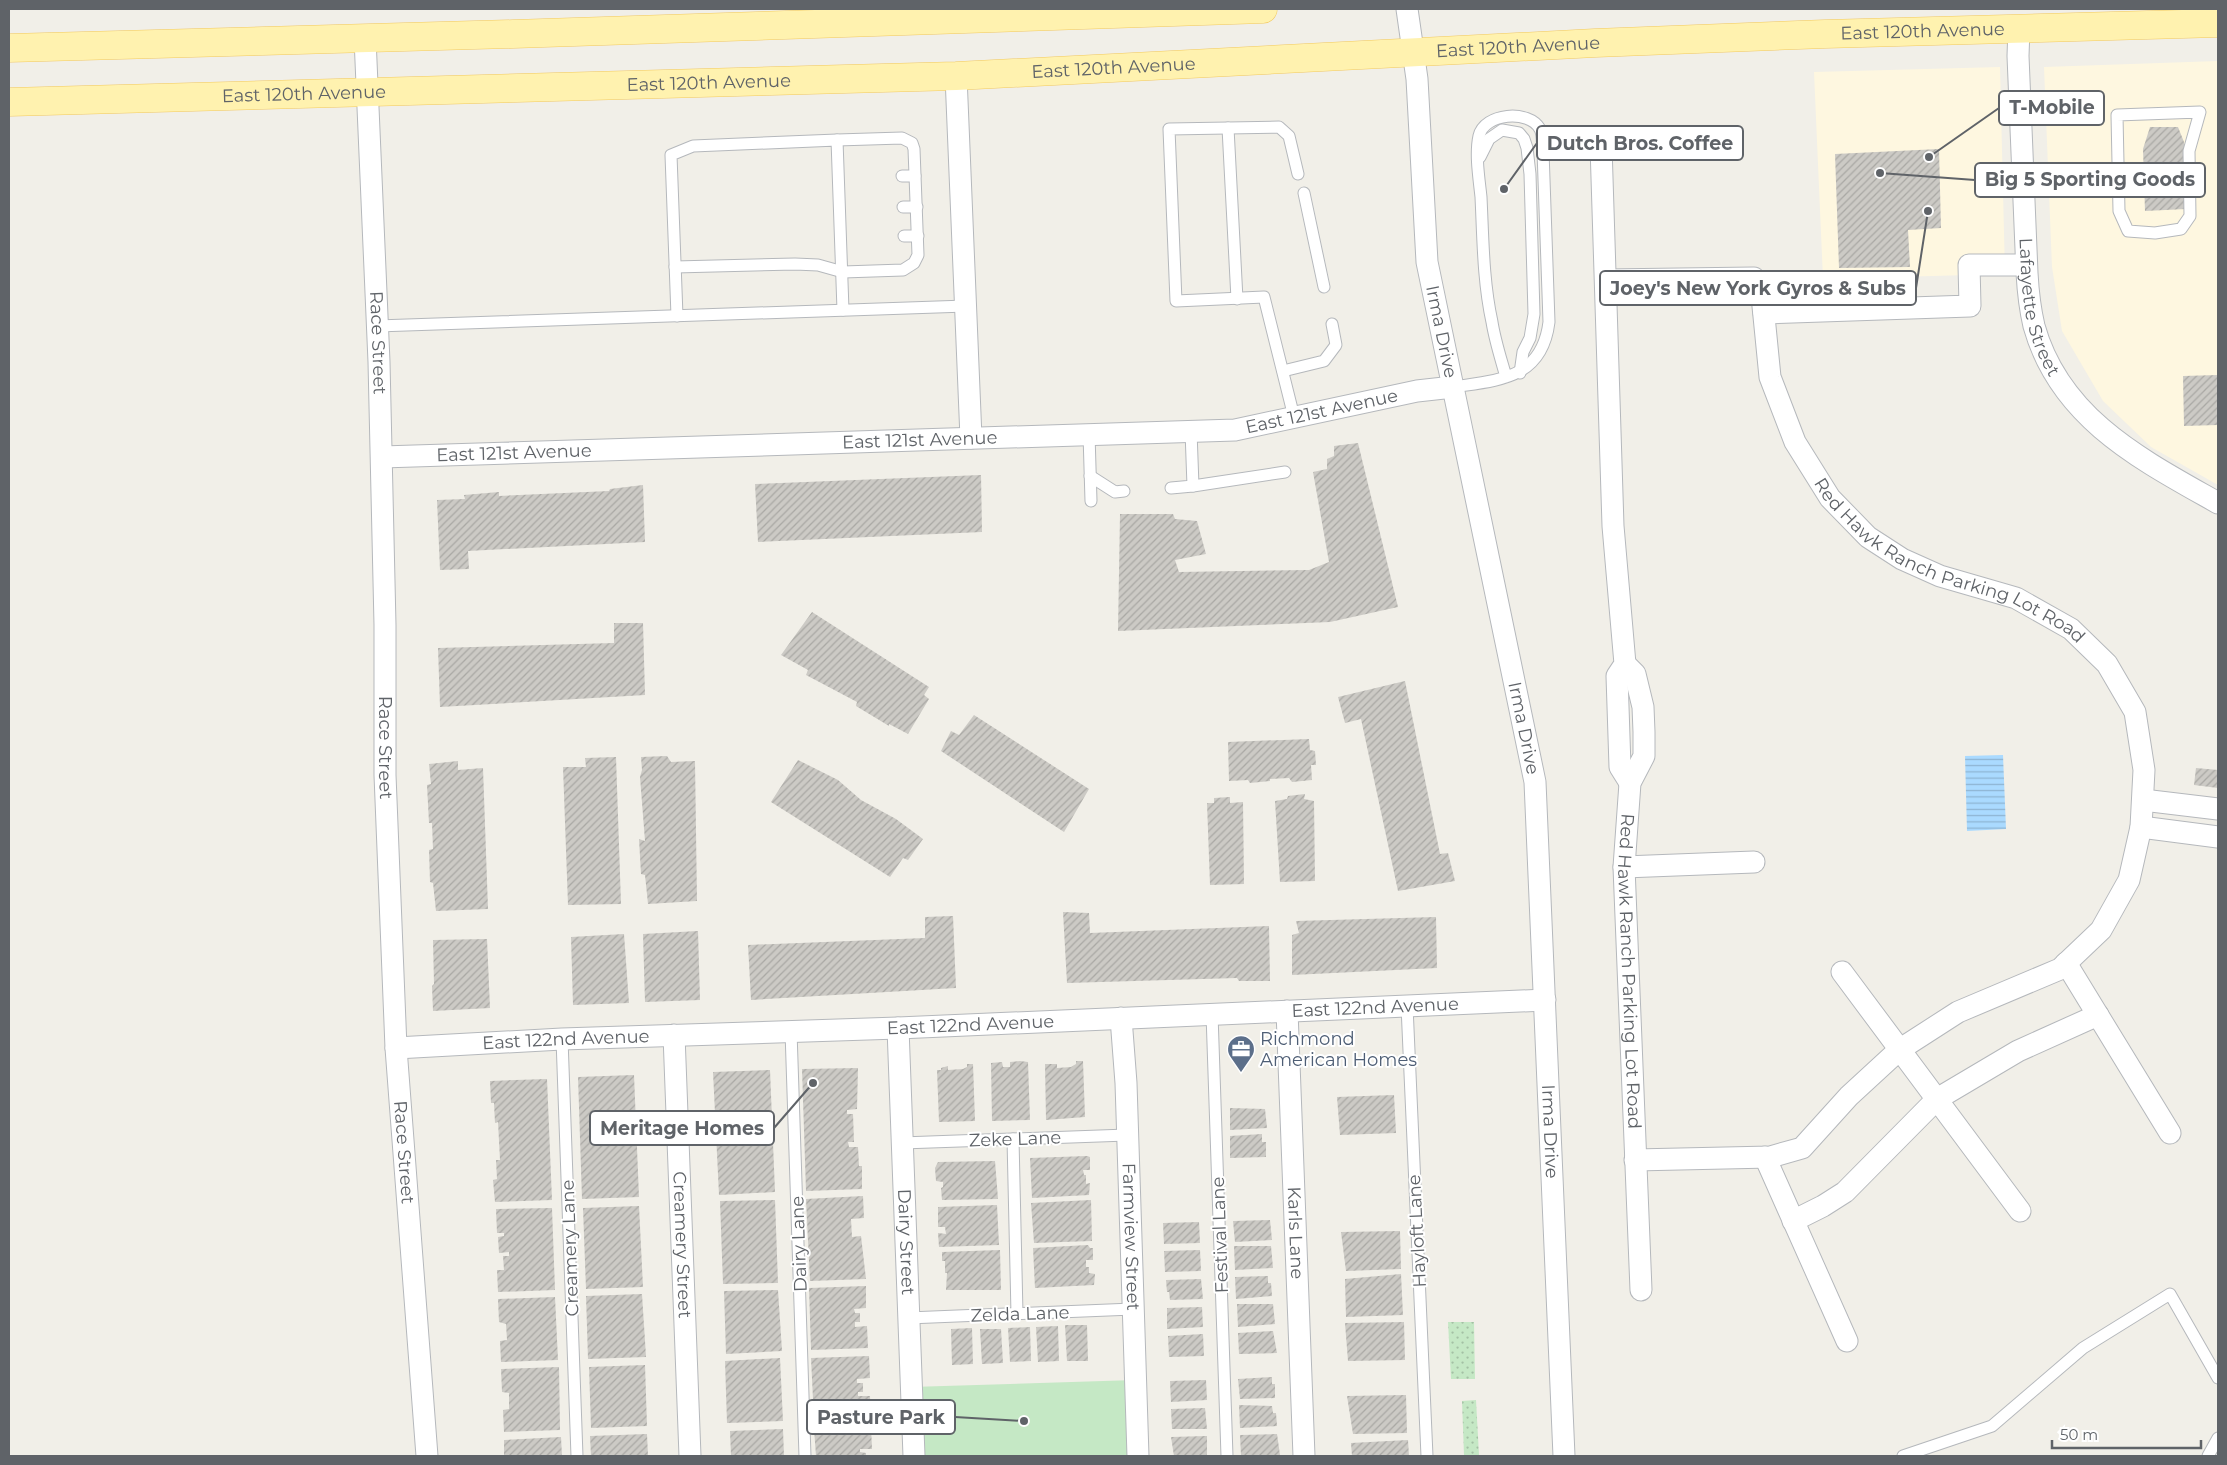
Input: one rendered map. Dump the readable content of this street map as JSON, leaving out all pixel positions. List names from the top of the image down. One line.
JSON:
{"streets":{"main road":["East 120th Avenue"],"street":["Lafayette Street","Irma Drive","Race Street","East 121st Avenue","Red Hawk Ranch Parking Lot Road","East 122nd Avenue","Karls Lane","Farmview Street","Dairy Street","Creamery Street"],"lane":["Zeke Lane","Hayloft Lane","Festival Lane","Dairy Lane","Creamery Lane","Zelda Lane"]},"crossings":[["East 120th Avenue","Lafayette Street"],["East 120th Avenue","Irma Drive"],["East 120th Avenue","Race Street"],["Irma Drive","East 121st Avenue"],["Irma Drive","East 122nd Avenue"],["Race Street","East 121st Avenue"],["Race Street","East 122nd Avenue"],["East 122nd Avenue","Hayloft Lane"],["East 122nd Avenue","Karls Lane"],["East 122nd Avenue","Festival Lane"],["East 122nd Avenue","Farmview Street"],["East 122nd Avenue","Dairy Street"],["East 122nd Avenue","Dairy Lane"],["East 122nd Avenue","Creamery Street"],["East 122nd Avenue","Creamery Lane"],["Zeke Lane","Farmview Street"],["Zeke Lane","Dairy Street"],["Farmview Street","Zelda Lane"],["Dairy Street","Zelda Lane"]],"places":{"other":["T-Mobile","Big 5 Sporting Goods","Dutch Bros. Coffee","Joey's New York Gyros & Subs","Meritage Homes","Pasture Park"],"office":["Richmond American Homes"]},"scale_bar":"50 m"}
